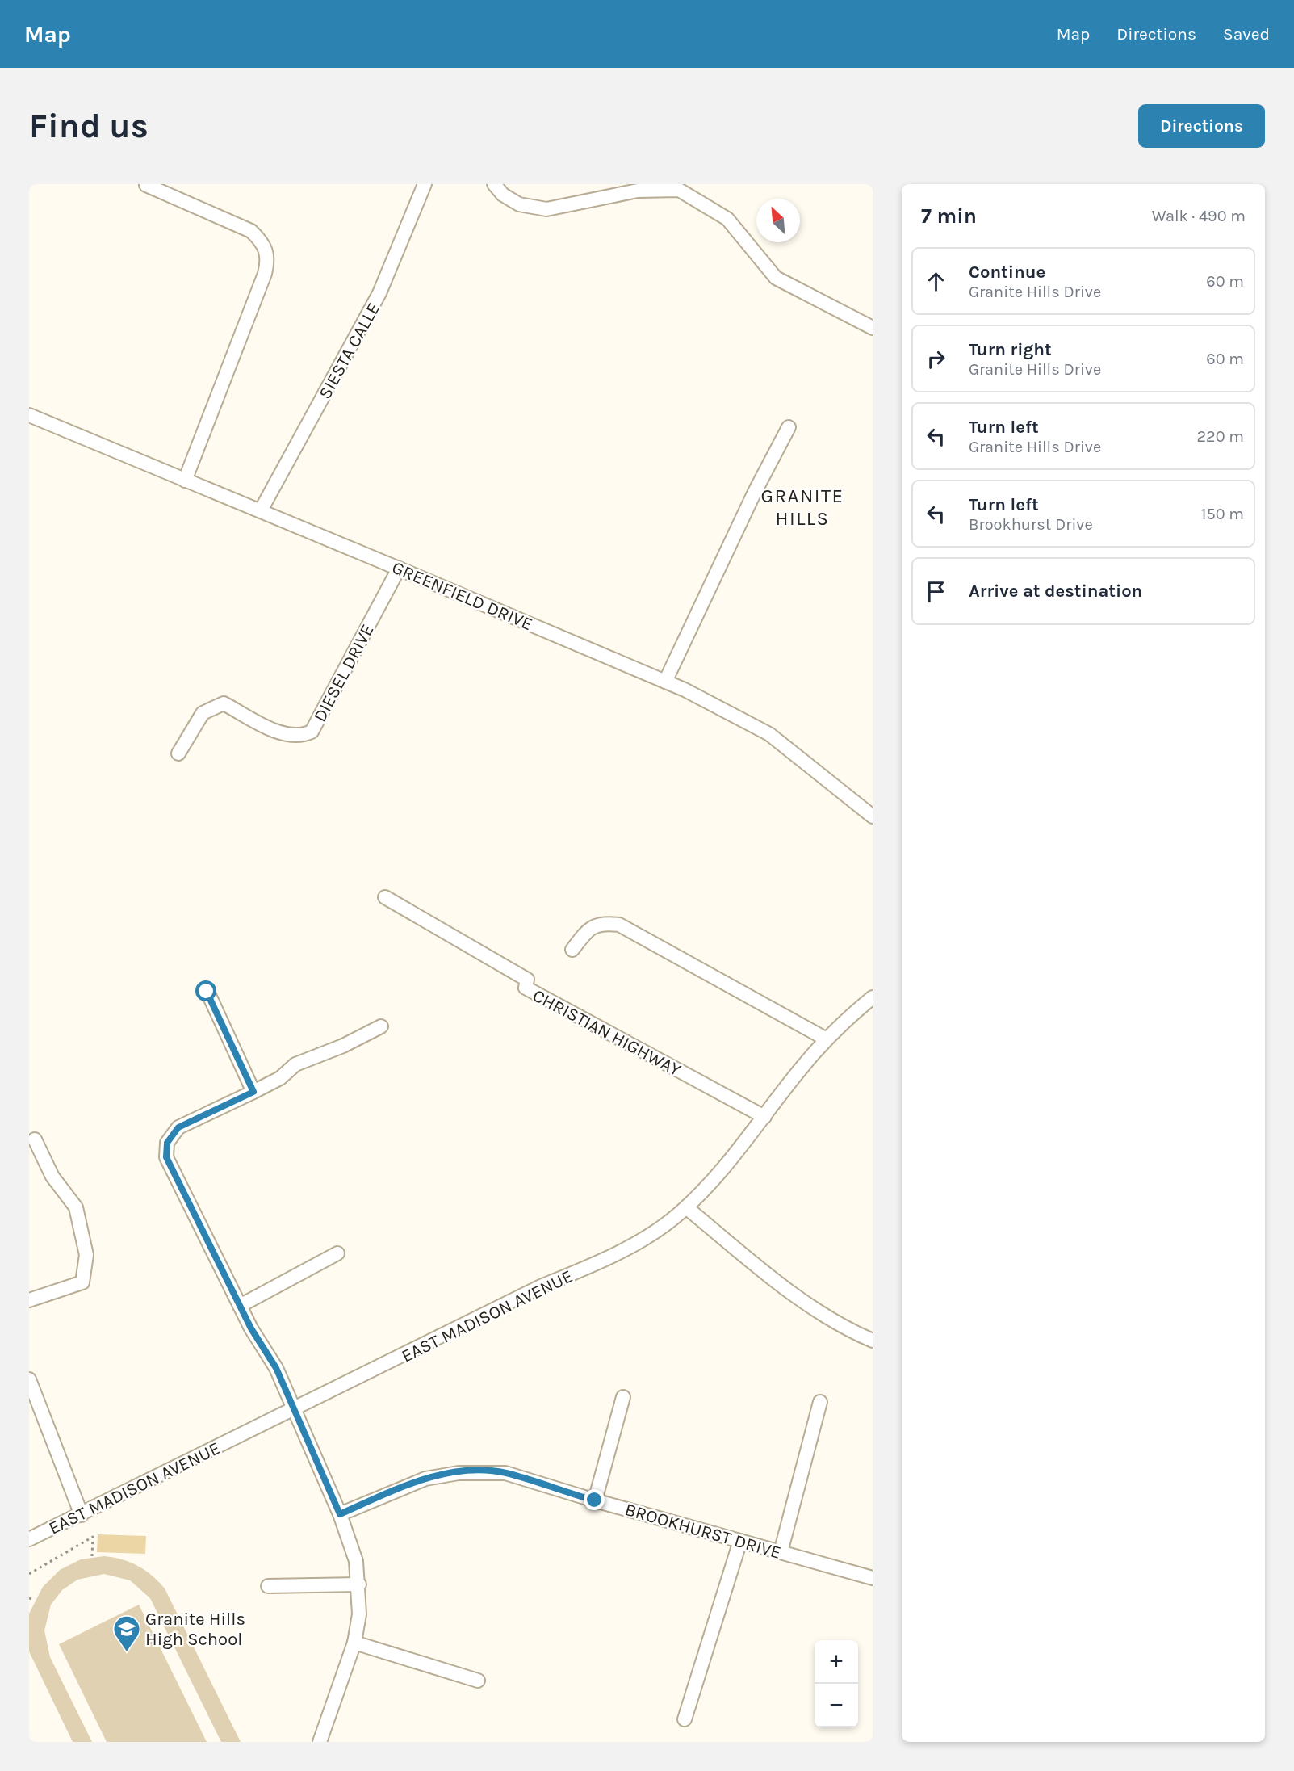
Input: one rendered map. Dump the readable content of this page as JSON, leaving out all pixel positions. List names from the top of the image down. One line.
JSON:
{"streets":{"street":["SIESTA CALLE","GREENFIELD DRIVE","DIESEL DRIVE","CHRISTIAN HIGHWAY","EAST MADISON AVENUE","BROOKHURST DRIVE"]},"crossings":[["SIESTA CALLE","GREENFIELD DRIVE"],["GREENFIELD DRIVE","DIESEL DRIVE"],["CHRISTIAN HIGHWAY","EAST MADISON AVENUE"]],"districts":["GRANITE HILLS"],"places":{"school or university":["Granite Hills High School"]},"north":"top left","page":{"header":"Map","nav":["Map","Directions","Saved"],"buttons":"Directions","title":"Find us","heading":["7 min","Walk · 490 m"],"list":[["Continue","Granite Hills Drive","60 m"],["Turn right","Granite Hills Drive","60 m"],["Turn left","Granite Hills Drive","220 m"],["Turn left","Brookhurst Drive","150 m"],"Arrive at destination"],"map_buttons":["+","−"]}}
